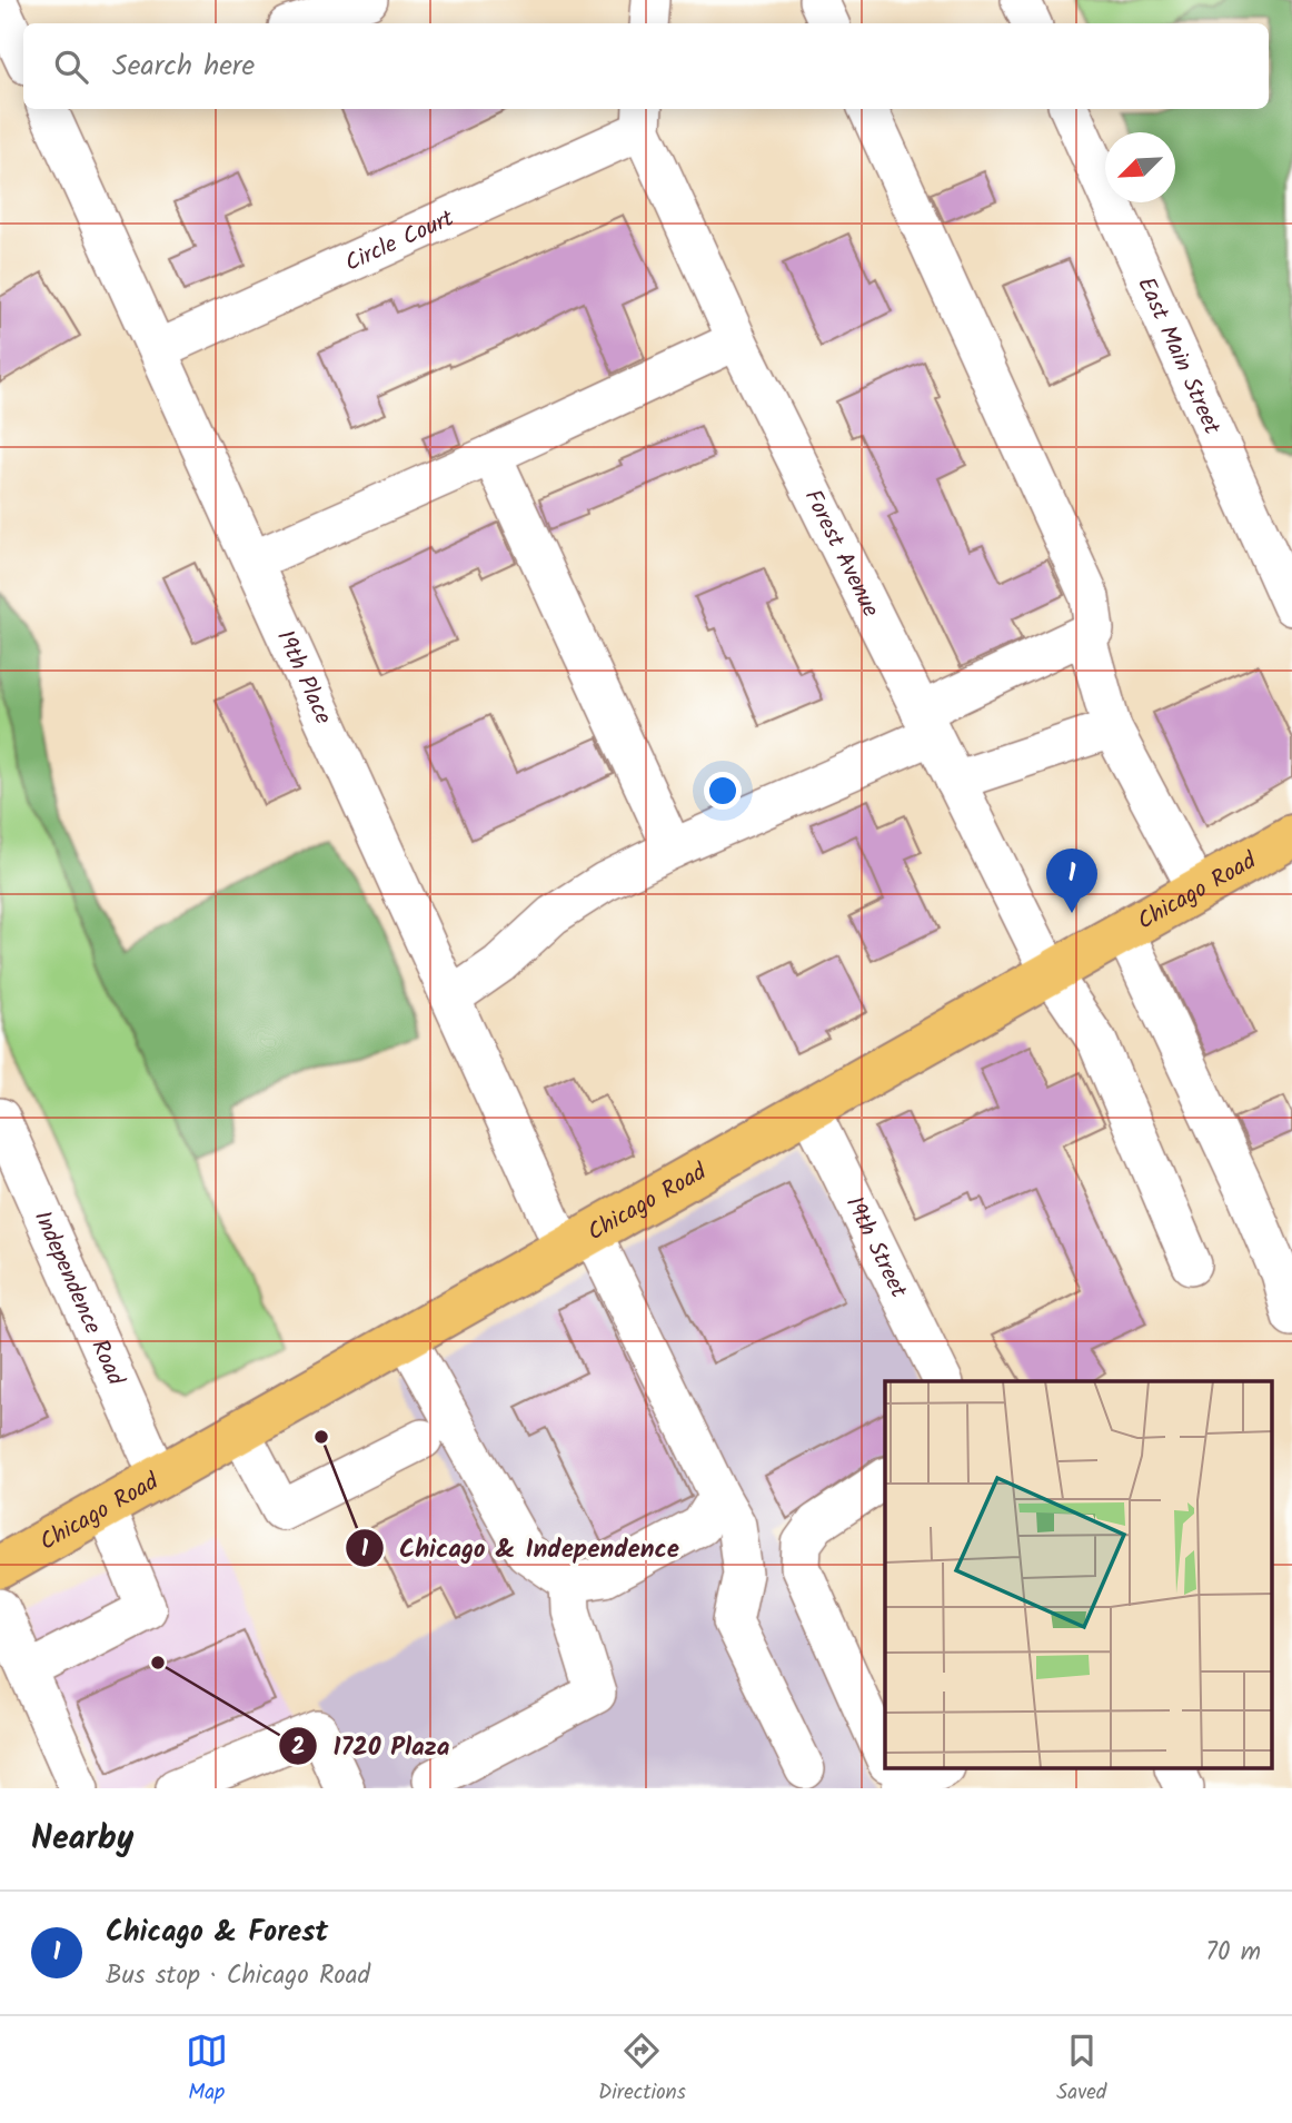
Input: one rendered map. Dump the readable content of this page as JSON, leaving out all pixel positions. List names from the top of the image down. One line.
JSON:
{"streets":{"main road":["Chicago Road"],"street":["Circle Court","East Main Street","Forest Avenue","19th Place","19th Street","Independence Road"]},"crossings":[["Circle Court","Forest Avenue"],["Circle Court","19th Place"],["Forest Avenue","Chicago Road"],["19th Place","Chicago Road"],["Chicago Road","19th Street"],["Chicago Road","Independence Road"]],"places":["Chicago & Independence","1720 Plaza"],"north":"bottom left","page":{"search":"Search here","pins":"1","heading":"Nearby","list":[{"mark":"1","name":"Chicago & Forest","note":"Bus stop · Chicago Road","value":"70 m"}],"nav":["Map","Directions","Saved"]}}
